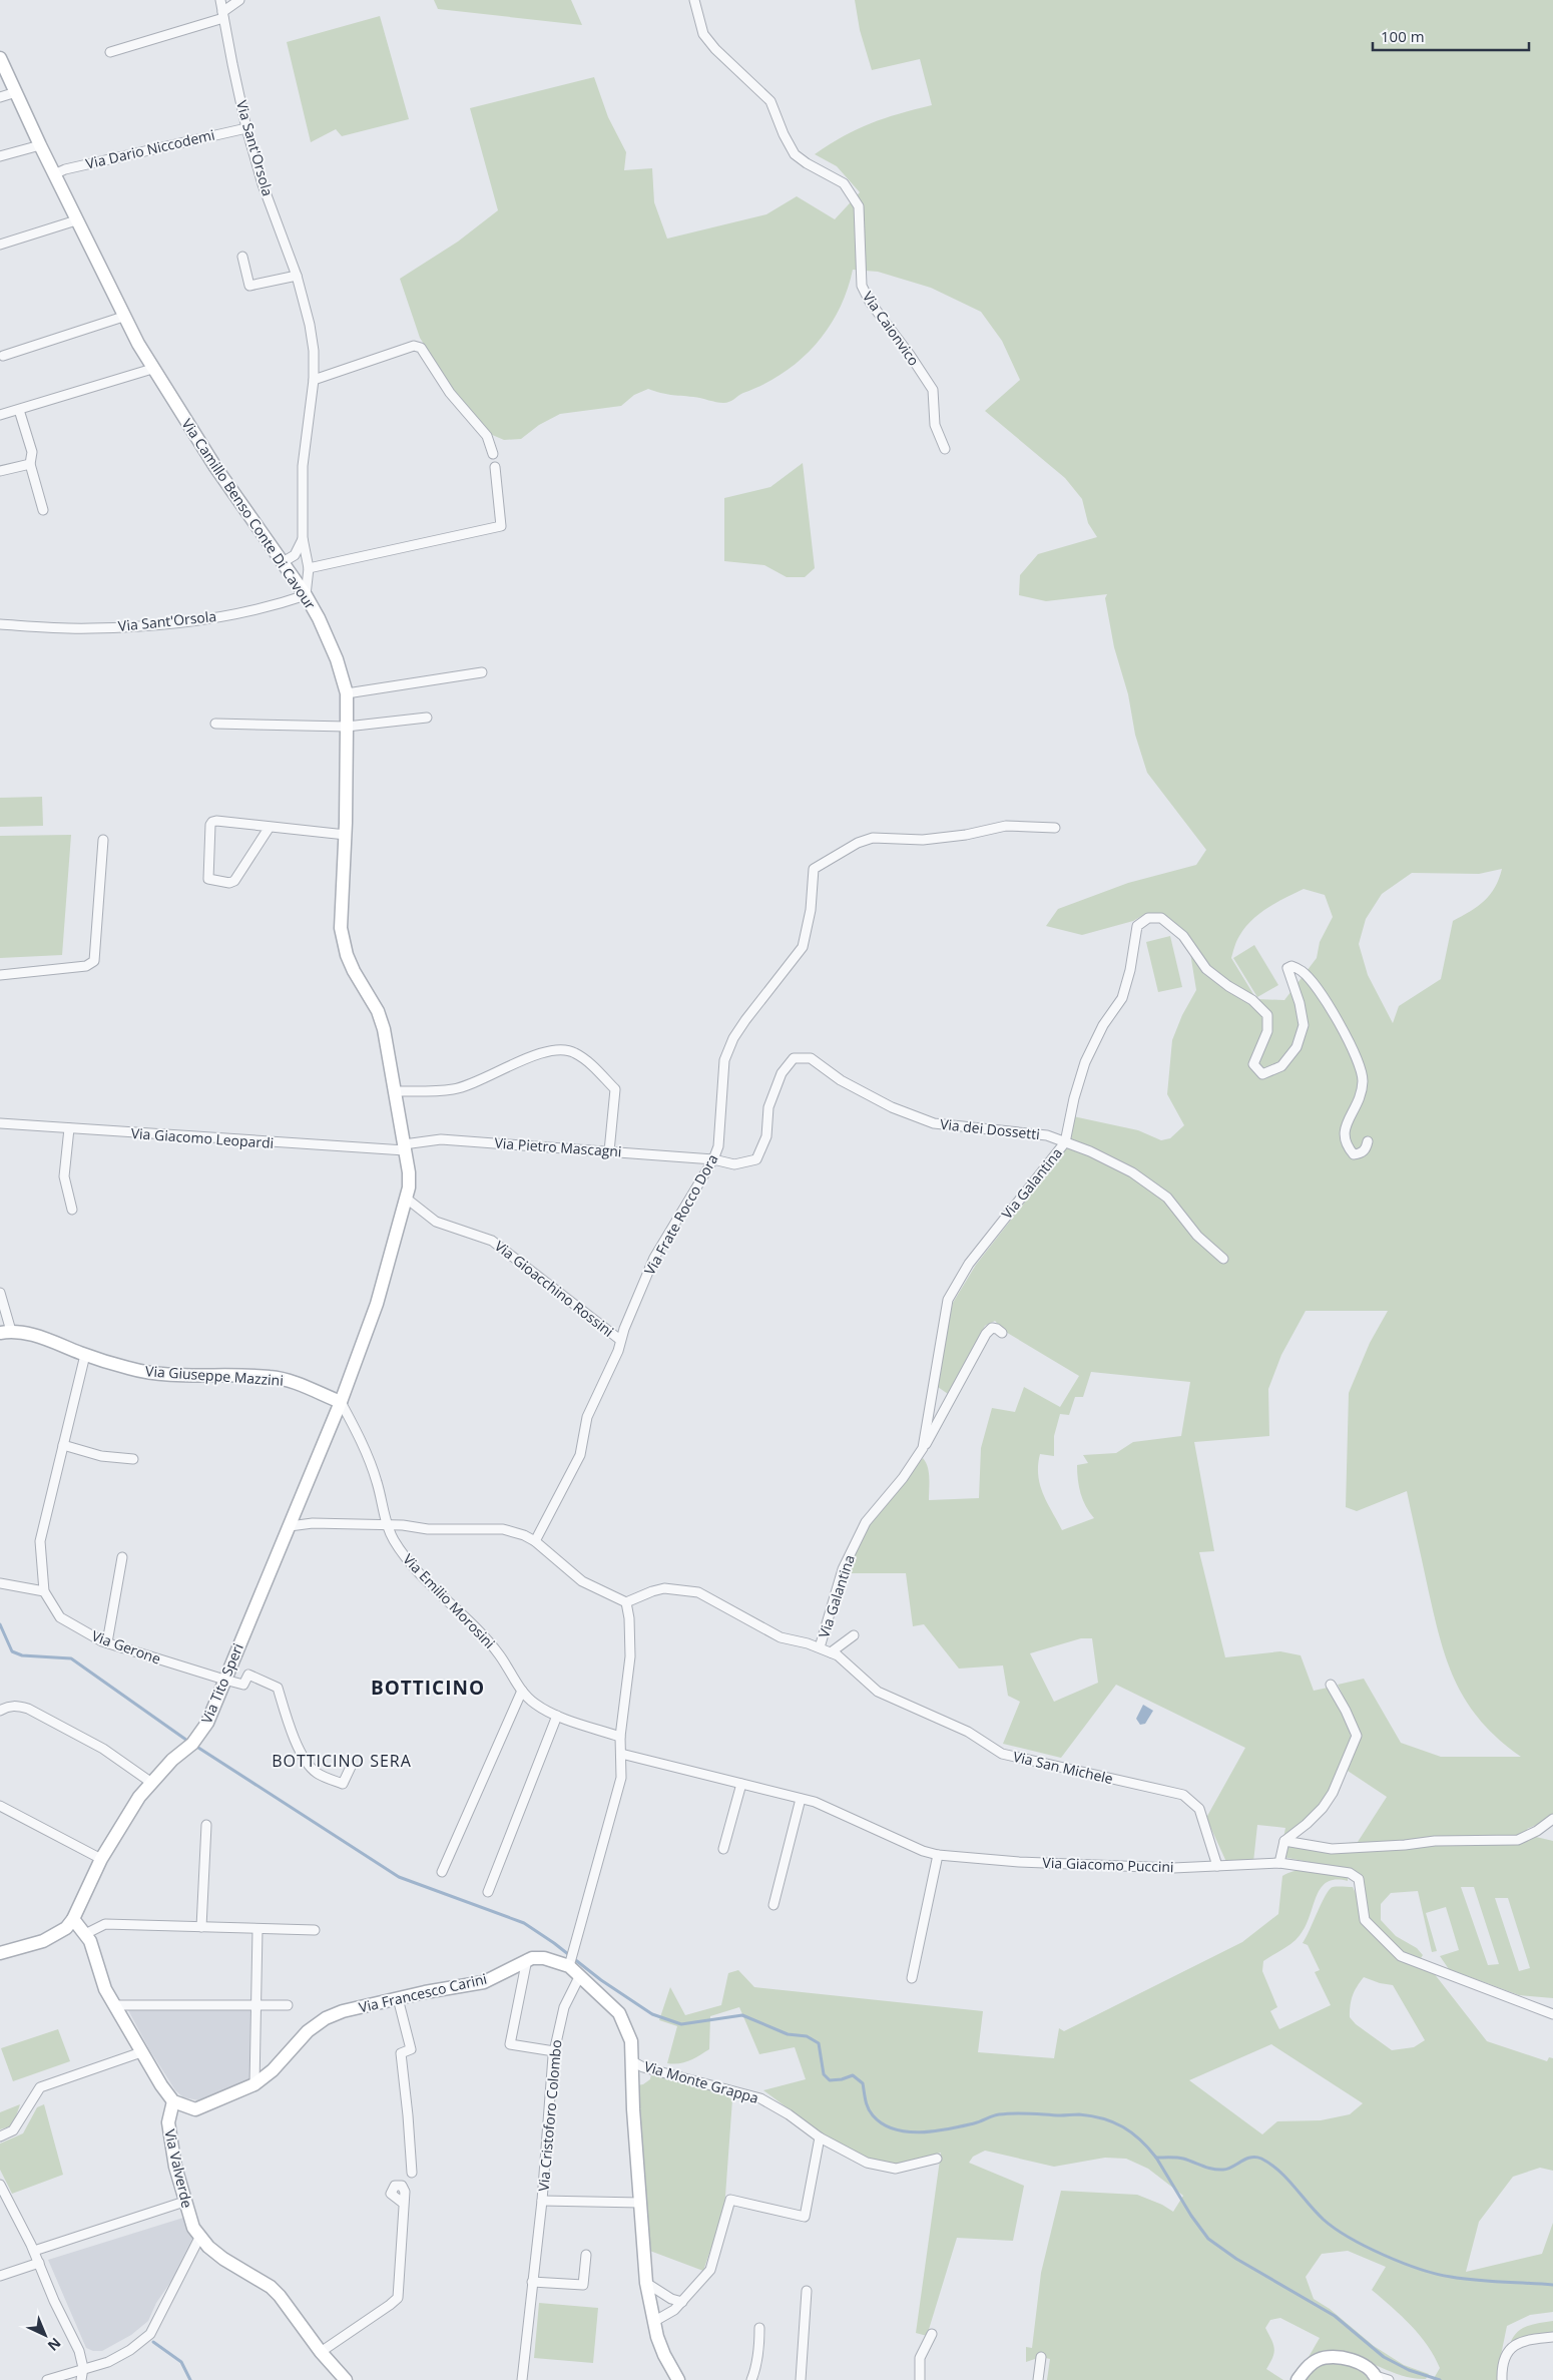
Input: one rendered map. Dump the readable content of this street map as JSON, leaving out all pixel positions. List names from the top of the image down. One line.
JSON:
{"streets":{"street":["Via Sant'Orsola","Via Dario Niccodemi","Via Caionvico","Via Camillo Benso Conte Di Cavour","Via dei Dossetti","Via Giacomo Leopardi","Via Pietro Mascagni","Via Galantina","Via Frate Rocco Dora","Via Gioacchino Rossini","Via Giuseppe Mazzini","Via Emilio Morosini","Via Gerone","Via Tito Speri","Via San Michele","Via Giacomo Puccini","Via Francesco Carini","Via Monte Grappa","Via Cristoforo Colombo","Via Valverde"]},"crossings":[["Via Sant'Orsola","Via Dario Niccodemi"],["Via Sant'Orsola","Via Camillo Benso Conte Di Cavour"],["Via Dario Niccodemi","Via Camillo Benso Conte Di Cavour"],["Via Camillo Benso Conte Di Cavour","Via Giacomo Leopardi"],["Via Camillo Benso Conte Di Cavour","Via Pietro Mascagni"],["Via Camillo Benso Conte Di Cavour","Via Gioacchino Rossini"],["Via Camillo Benso Conte Di Cavour","Via Giuseppe Mazzini"],["Via Camillo Benso Conte Di Cavour","Via Emilio Morosini"],["Via Camillo Benso Conte Di Cavour","Via Tito Speri"],["Via dei Dossetti","Via Pietro Mascagni"],["Via dei Dossetti","Via Galantina"],["Via dei Dossetti","Via Frate Rocco Dora"],["Via Giacomo Leopardi","Via Pietro Mascagni"],["Via Pietro Mascagni","Via Frate Rocco Dora"],["Via Galantina","Via San Michele"],["Via Frate Rocco Dora","Via Gioacchino Rossini"],["Via Giuseppe Mazzini","Via Emilio Morosini"],["Via Giuseppe Mazzini","Via Gerone"],["Via Giuseppe Mazzini","Via Tito Speri"],["Via Emilio Morosini","Via Tito Speri"],["Via Gerone","Via Tito Speri"],["Via San Michele","Via Giacomo Puccini"],["Via Francesco Carini","Via Monte Grappa"],["Via Francesco Carini","Via Cristoforo Colombo"],["Via Francesco Carini","Via Valverde"]],"districts":["BOTTICINO","BOTTICINO SERA"],"scale_bar":"100 m","north":"bottom right"}
